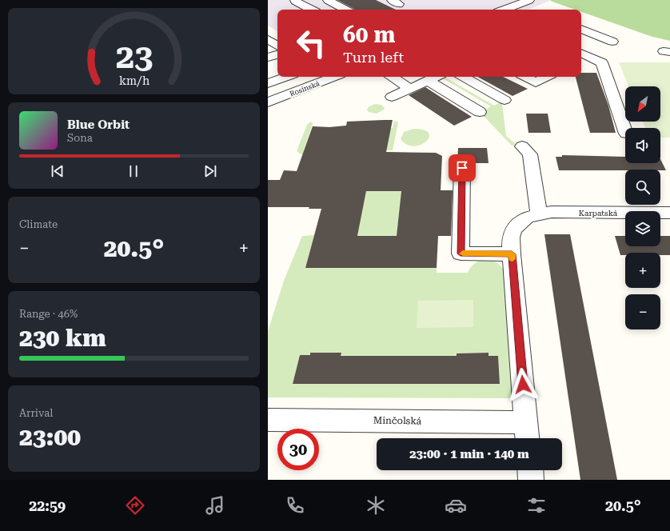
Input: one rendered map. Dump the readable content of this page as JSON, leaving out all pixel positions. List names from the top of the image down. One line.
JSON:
{"streets":{"street":["Rosinská","Karpatská","Minčolská"]},"north":"bottom left","page":{"turn":["60 m","Turn left"],"map_buttons":["+","−"],"song":["Blue Orbit","Sona"],"tile":["Climate",["Range · 46%","230 km"],["Arrival","23:00"]],"heat":["−","20.5°","+"],"limit":"30","trip":"23:00 · 1 min · 140 m","tabs":["22:59","20.5°"],"gauge":["23","km/h"]}}
